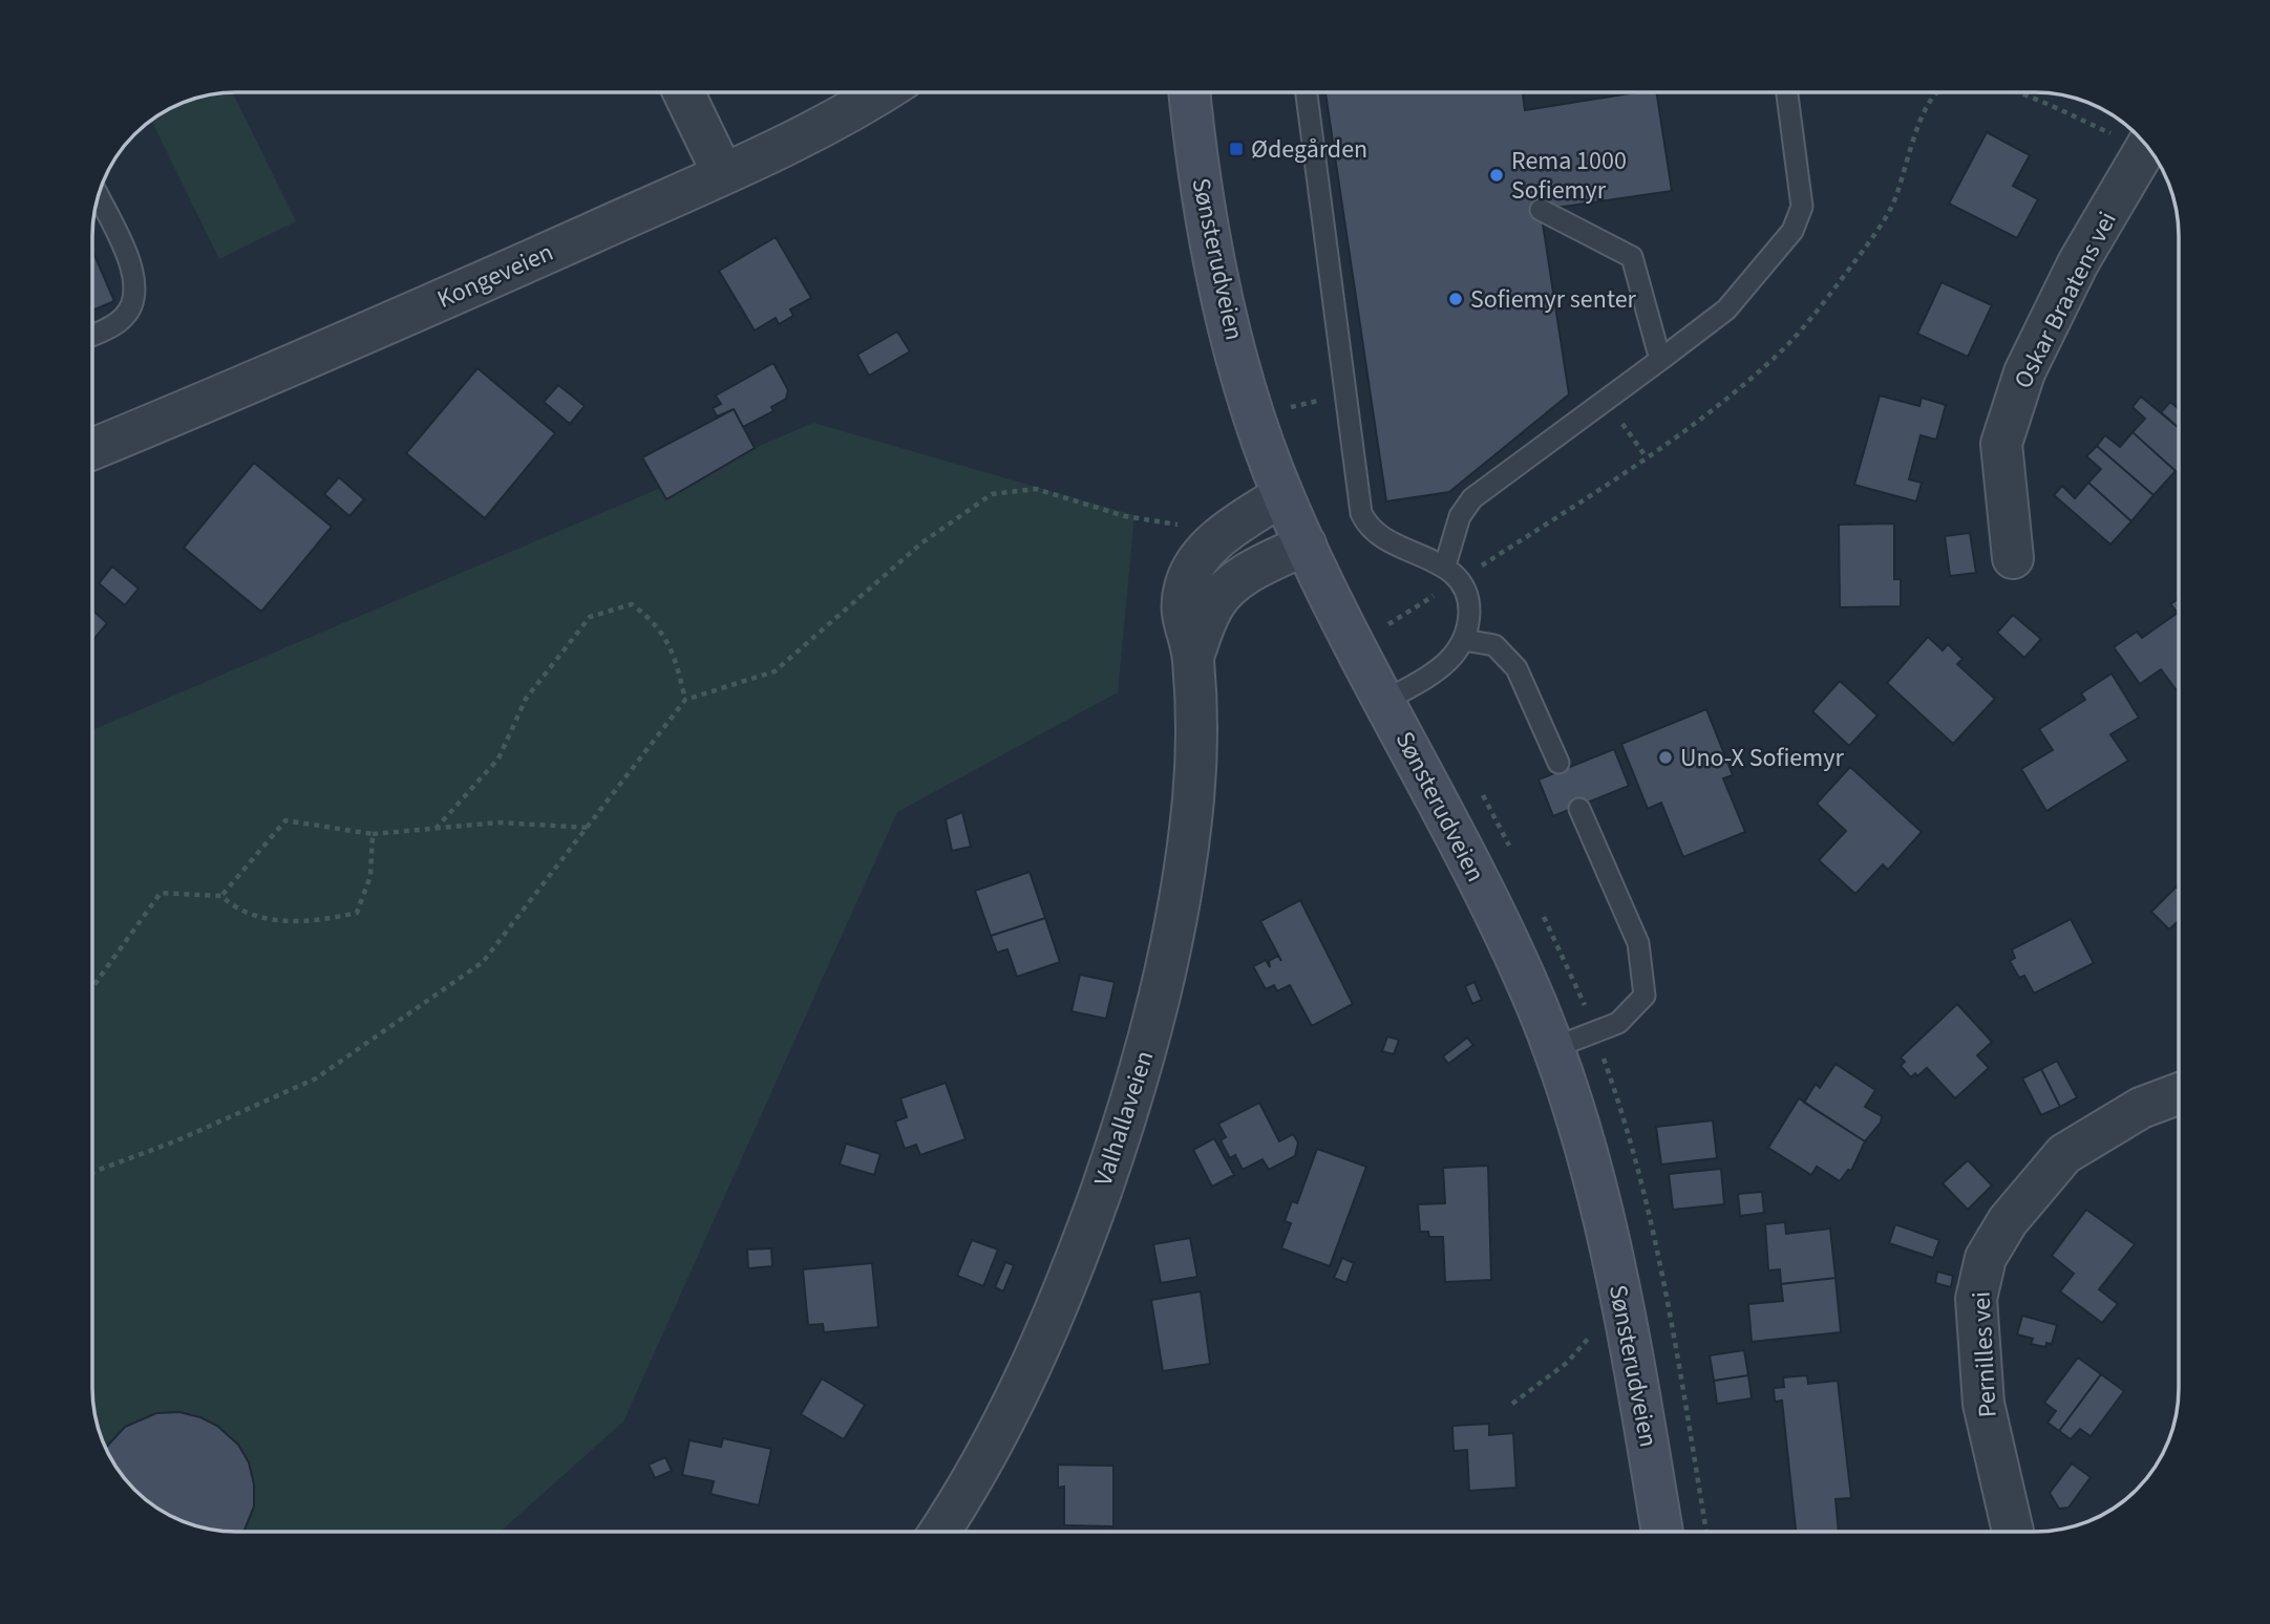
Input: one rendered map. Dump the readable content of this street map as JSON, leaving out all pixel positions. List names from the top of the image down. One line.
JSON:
{"streets":{"main road":["Sønsterudveien"],"street":["Kongeveien","Oskar Braatens vei","Valhallaveien","Pernilles vei"]},"crossings":[["Sønsterudveien","Valhallaveien"]],"places":{"transit":["Ødegården"],"other":["Rema 1000 Sofiemyr","Sofiemyr senter","Uno-X Sofiemyr"]}}
